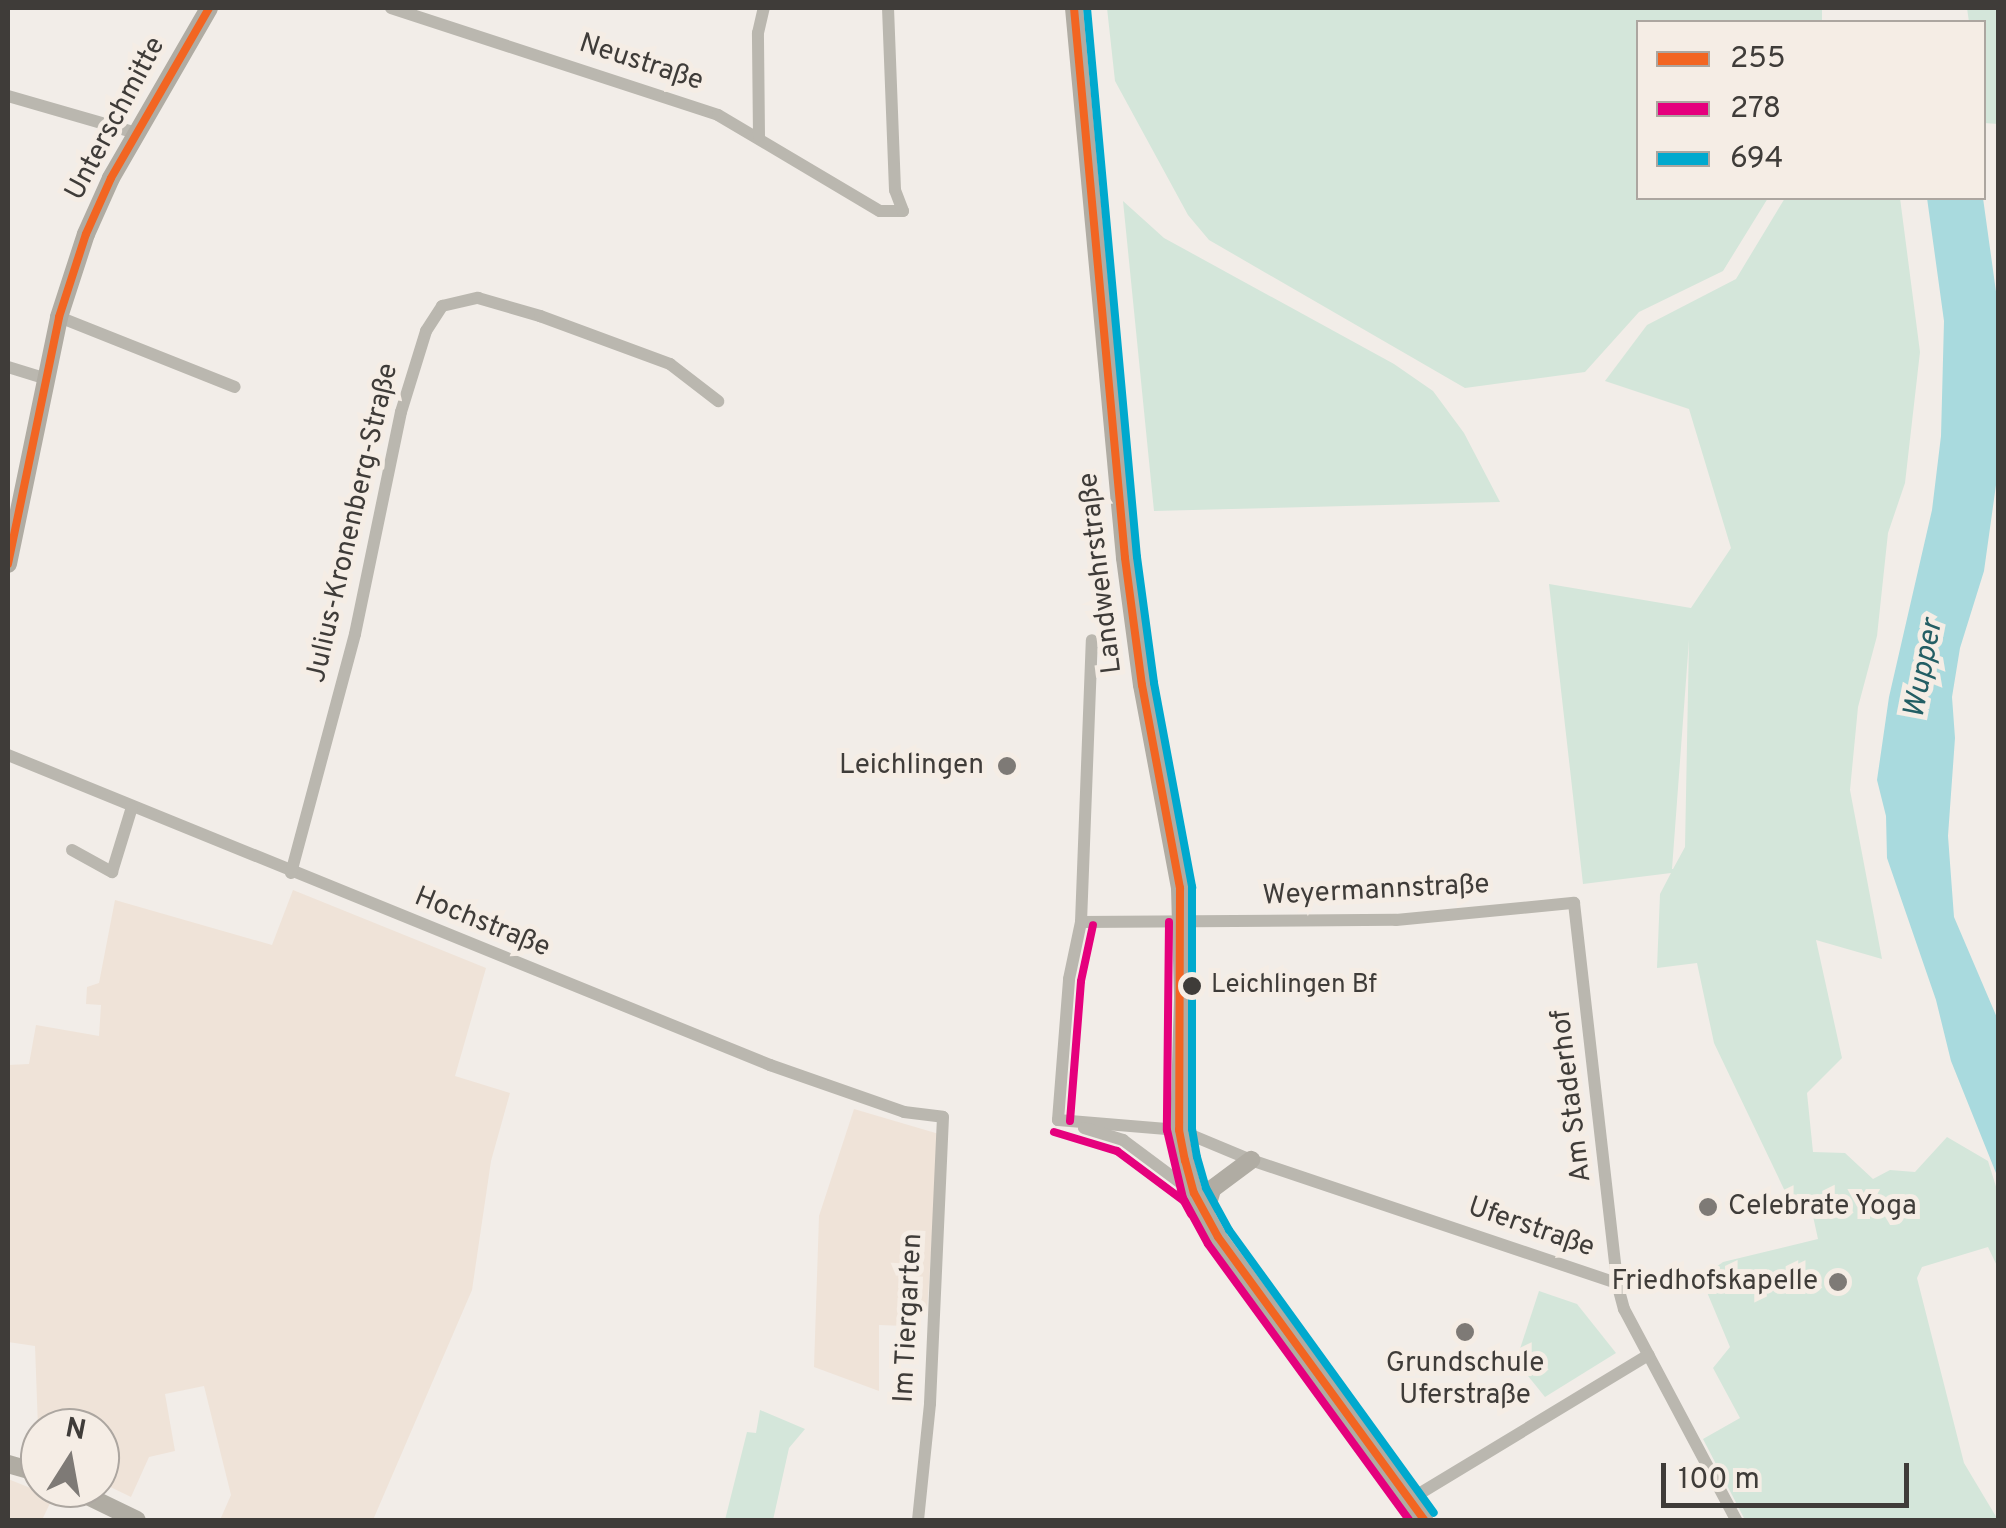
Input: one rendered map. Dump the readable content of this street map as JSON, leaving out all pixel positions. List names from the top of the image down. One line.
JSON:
{"streets":{"main road":["Unterschmitte","Landwehrstraße"],"street":["Neustraße","Julius-Kronenberg-Straße","Weyermannstraße","Hochstraße","Am Staderhof","Uferstraße","Im Tiergarten"]},"crossings":[["Julius-Kronenberg-Straße","Hochstraße"],["Landwehrstraße","Weyermannstraße"],["Landwehrstraße","Uferstraße"],["Weyermannstraße","Am Staderhof"],["Hochstraße","Im Tiergarten"],["Am Staderhof","Uferstraße"]],"water":["Wupper"],"places":["Leichlingen","Leichlingen Bf","Celebrate Yoga","Friedhofskapelle","Grundschule Uferstraße"],"lines":["transit line 255","transit line 694","transit line 278"],"legend":["255","278","694"],"scale_bar":"100 m","north":"top"}
